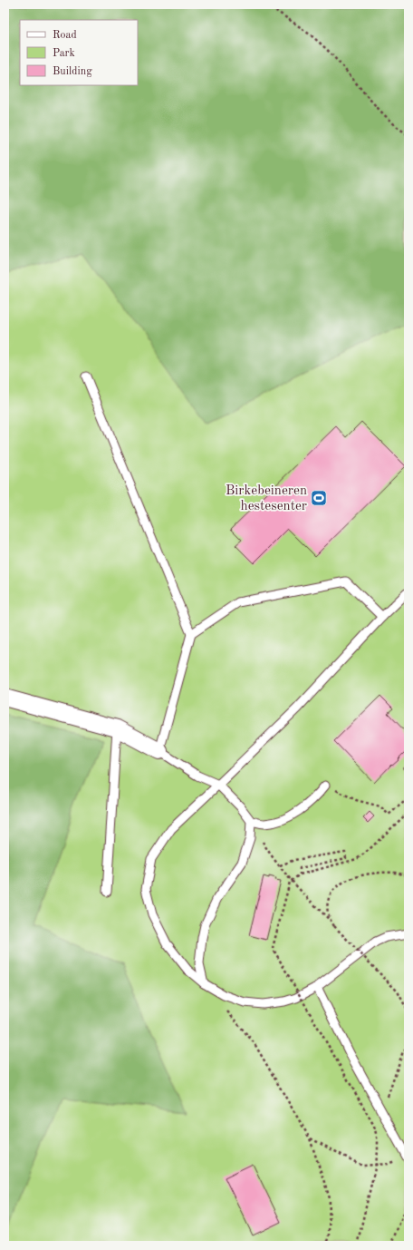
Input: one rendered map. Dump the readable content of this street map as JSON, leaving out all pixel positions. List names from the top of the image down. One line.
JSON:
{"places":{"sports":["Birkebeineren hestesenter"]},"legend":["Road","Park","Building"]}
